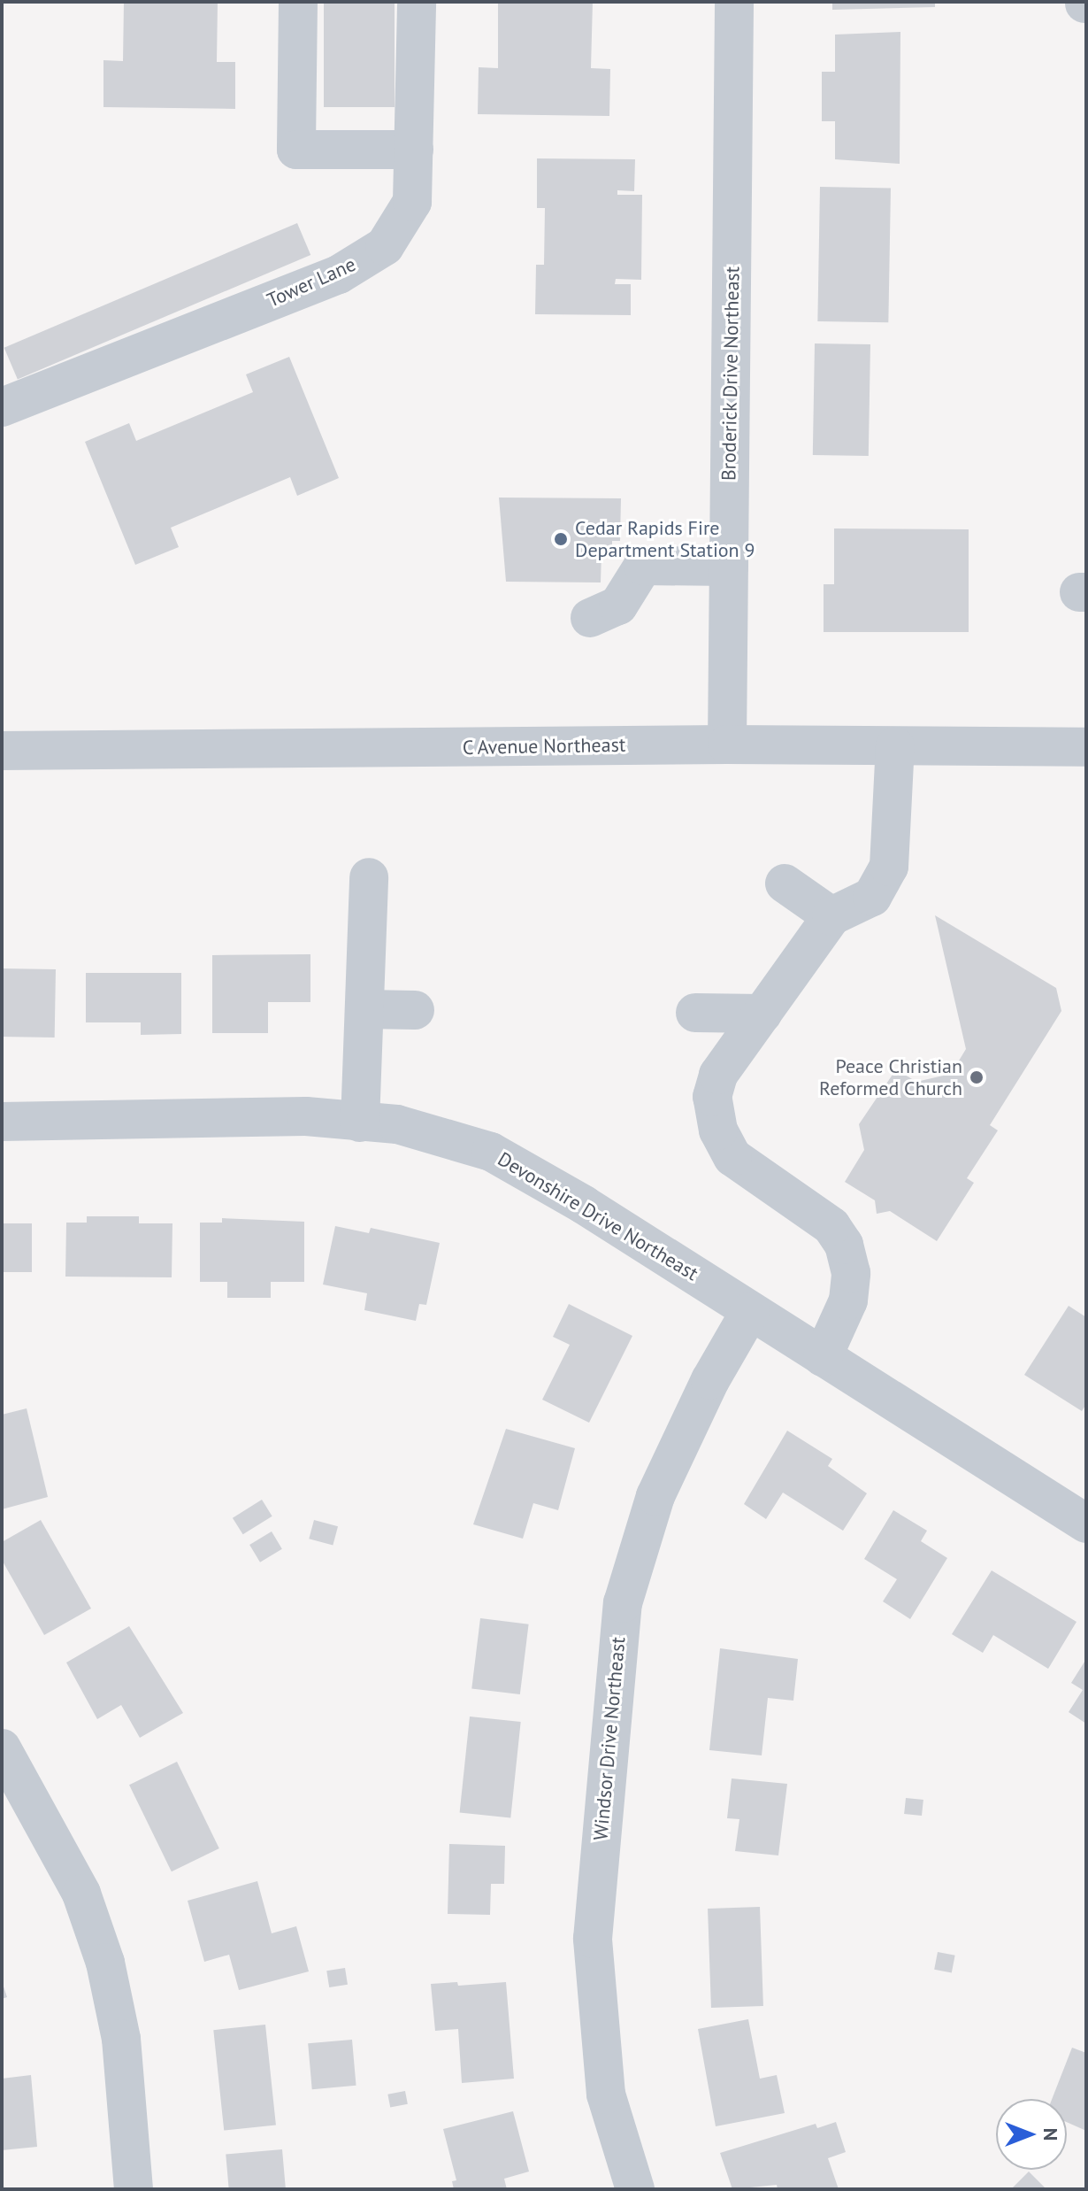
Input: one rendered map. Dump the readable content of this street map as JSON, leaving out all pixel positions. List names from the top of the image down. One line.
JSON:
{"streets":{"street":["Tower Lane","Broderick Drive Northeast","C Avenue Northeast","Devonshire Drive Northeast","Windsor Drive Northeast"]},"crossings":[["Broderick Drive Northeast","C Avenue Northeast"],["Devonshire Drive Northeast","Windsor Drive Northeast"]],"places":["Cedar Rapids Fire Department Station 9","Peace Christian Reformed Church"],"north":"right"}
